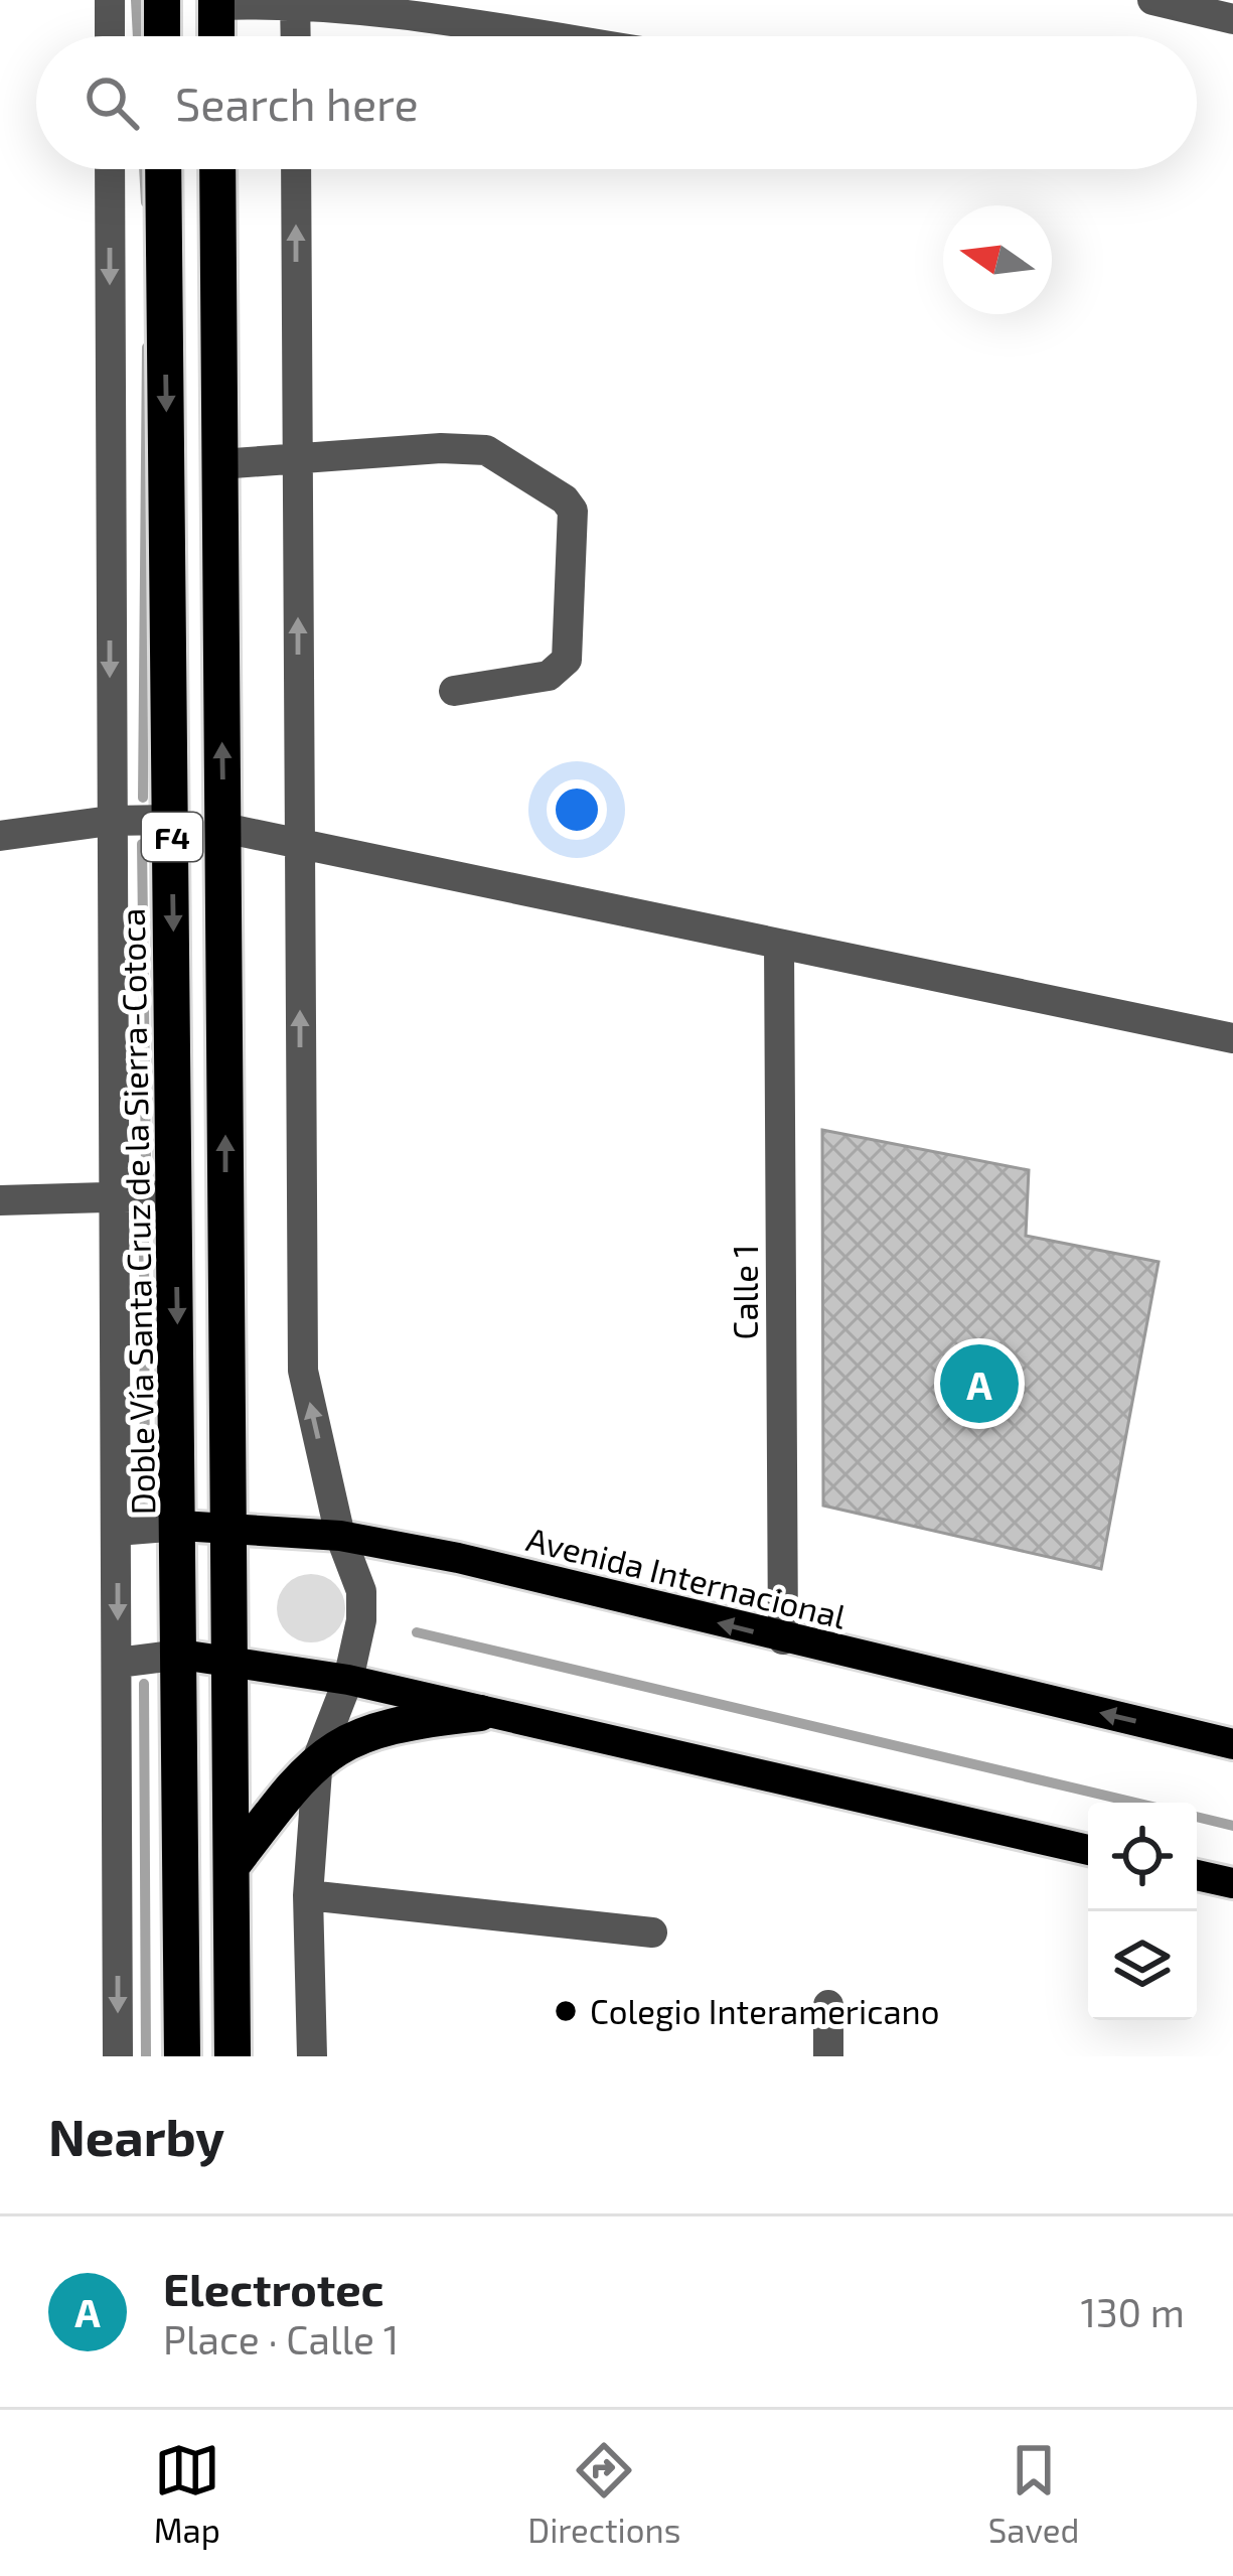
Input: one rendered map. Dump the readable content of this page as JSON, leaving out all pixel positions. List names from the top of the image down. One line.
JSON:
{"streets":{"highway":["F4","Doble Vía Santa Cruz de la Sierra-Cotoca"],"main road":["Avenida Internacional"],"street":["Calle 1"]},"crossings":[["F4","Avenida Internacional"],["Doble Vía Santa Cruz de la Sierra-Cotoca","Avenida Internacional"],["Calle 1","Avenida Internacional"]],"places":["Colegio Interamericano"],"north":"left","page":{"search":"Search here","pins":"A","heading":"Nearby","list":[{"mark":"A","name":"Electrotec","note":"Place · Calle 1","value":"130 m"}],"nav":["Map","Directions","Saved"]}}
